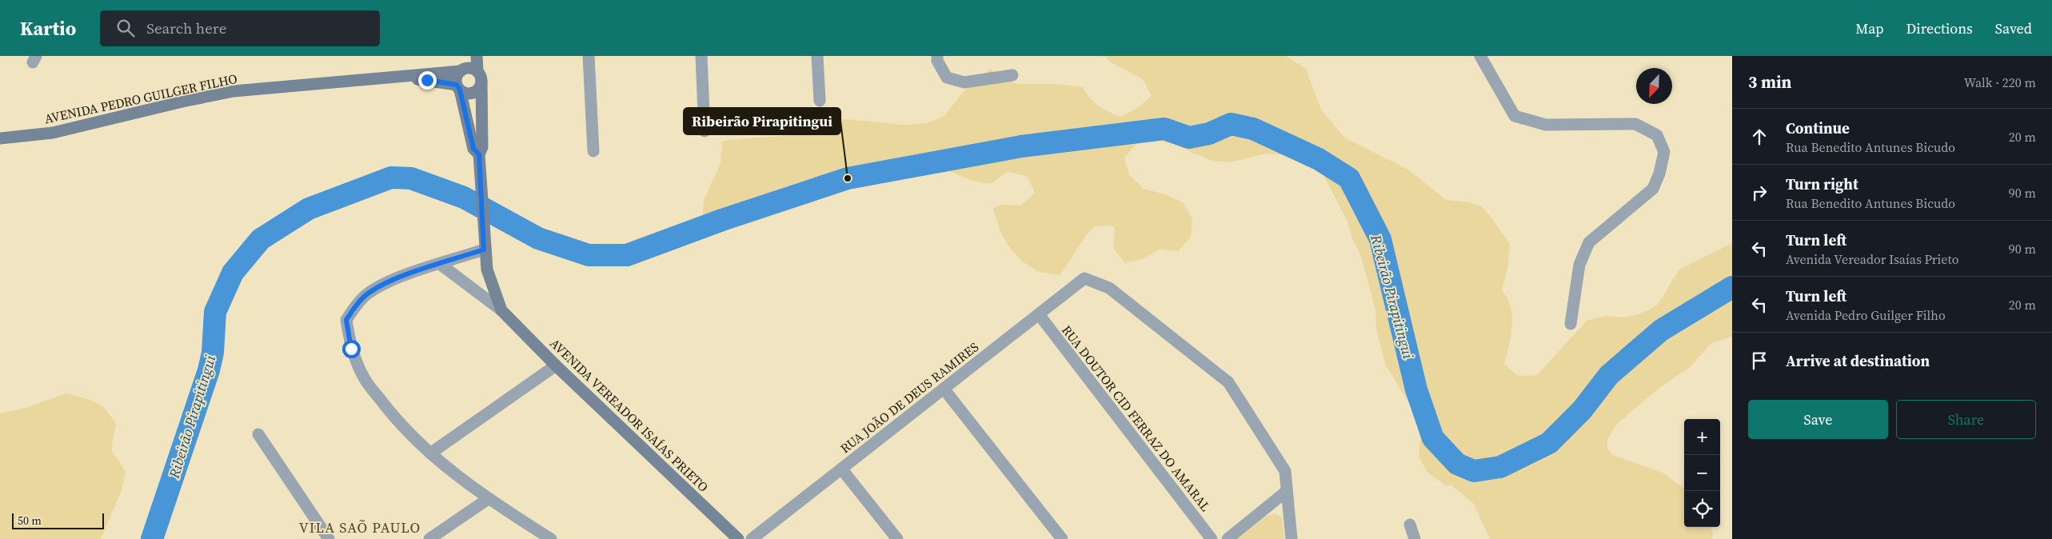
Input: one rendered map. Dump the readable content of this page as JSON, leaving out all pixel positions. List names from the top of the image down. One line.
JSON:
{"streets":{"main road":["AVENIDA PEDRO GUILGER FILHO","AVENIDA VEREADOR ISAÍAS PRIETO"],"street":["RUA JOÃO DE DEUS RAMIRES","RUA DOUTOR CID FERRAZ DO AMARAL"]},"crossings":[["AVENIDA PEDRO GUILGER FILHO","AVENIDA VEREADOR ISAÍAS PRIETO"],["RUA JOÃO DE DEUS RAMIRES","RUA DOUTOR CID FERRAZ DO AMARAL"]],"districts":["VILA SAÕ PAULO"],"water":["Ribeirão Pirapitingui"],"places":["Ribeirão Pirapitingui"],"scale_bar":"50 m","north":"bottom left","page":{"header":"Kartio","search":"Search here","nav":["Map","Directions","Saved"],"heading":["3 min","Walk · 220 m"],"list":[["Continue","Rua Benedito Antunes Bicudo","20 m"],["Turn right","Rua Benedito Antunes Bicudo","90 m"],["Turn left","Avenida Vereador Isaías Prieto","90 m"],["Turn left","Avenida Pedro Guilger Filho","20 m"],"Arrive at destination"],"buttons":["Save","Share"],"map_buttons":["+","−"],"scale":"50 m"}}
